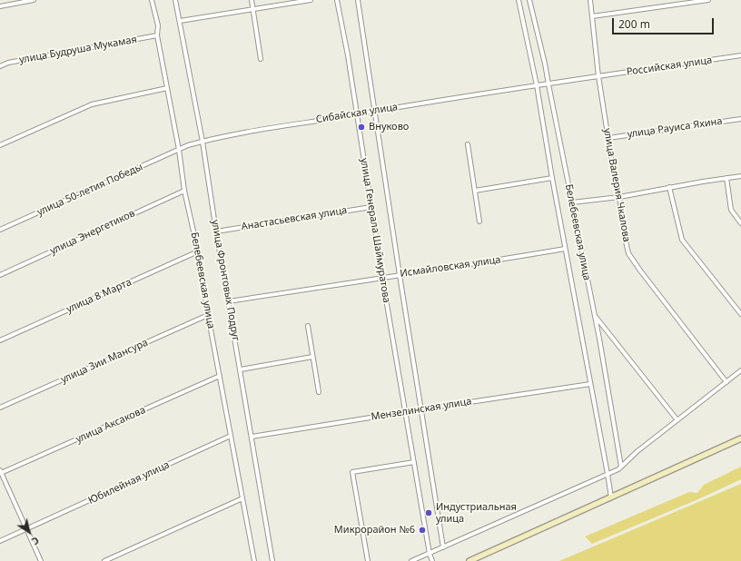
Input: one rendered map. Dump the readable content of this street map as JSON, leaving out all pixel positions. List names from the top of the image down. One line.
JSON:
{"streets":{"street":["улица Будруша Мукамая","Российская улица","Сибайская улица","улица Рауиса Яхина","улица Валерия Чкалова","улица 50-летия Победы","Анастасьевская улица","улица Генерала Шаймуратова","улица Энергетиков","Белебеевская улица","Исмайловская улица","улица Фронтовых Подруг","улица 8 Марта","улица Зии Мансура","Мензелинская улица","улица Аксакова","Юбилейная улица"]},"crossings":[["улица Будруша Мукамая","Белебеевская улица"],["Российская улица","Сибайская улица"],["Российская улица","улица Валерия Чкалова"],["Российская улица","Белебеевская улица"],["Сибайская улица","улица 50-летия Победы"],["Сибайская улица","улица Генерала Шаймуратова"],["Сибайская улица","Белебеевская улица"],["Сибайская улица","улица Фронтовых Подруг"],["улица Рауиса Яхина","улица Валерия Чкалова"],["улица 50-летия Победы","Белебеевская улица"],["Анастасьевская улица","улица Генерала Шаймуратова"],["Анастасьевская улица","улица Фронтовых Подруг"],["улица Генерала Шаймуратова","Исмайловская улица"],["улица Генерала Шаймуратова","Мензелинская улица"],["улица Энергетиков","Белебеевская улица"],["Белебеевская улица","Исмайловская улица"],["Белебеевская улица","улица 8 Марта"],["Белебеевская улица","улица Зии Мансура"],["Белебеевская улица","Мензелинская улица"],["Белебеевская улица","улица Аксакова"],["Белебеевская улица","Юбилейная улица"],["Исмайловская улица","улица Фронтовых Подруг"],["улица Фронтовых Подруг","Мензелинская улица"]],"places":["Внуково","Индустриальная улица","Микрорайон №6"],"scale_bar":"200 m","north":"bottom right"}
